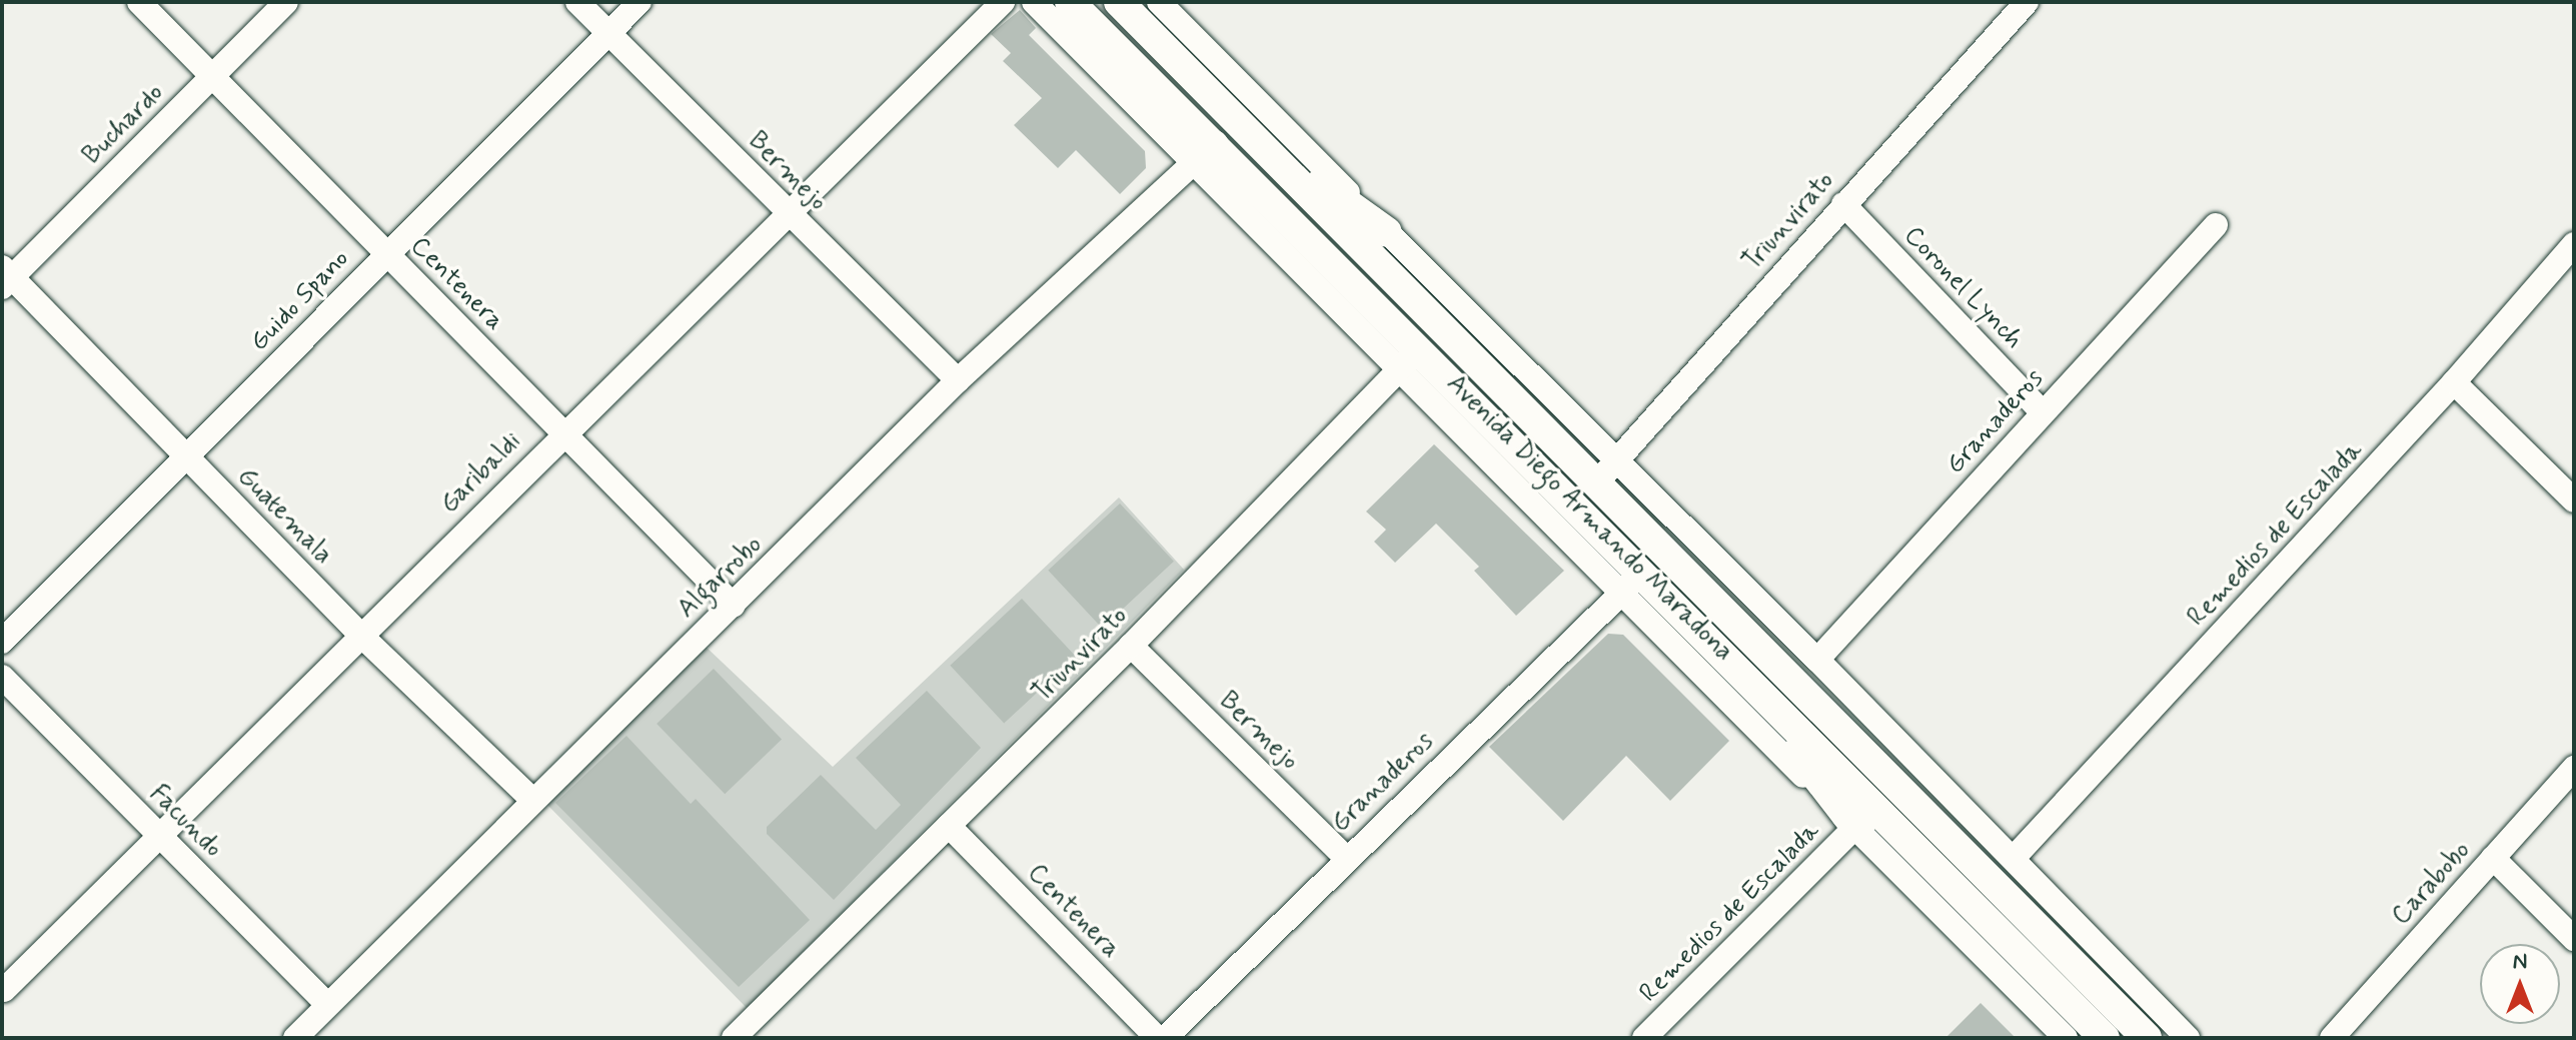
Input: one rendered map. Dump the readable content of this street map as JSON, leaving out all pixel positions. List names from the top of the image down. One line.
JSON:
{"streets":{"main road":["Avenida Diego Armando Maradona"],"street":["Buchardo","Bermejo","Triunvirato","Centenera","Coronel Lynch","Guido Spano","Granaderos","Garibaldi","Guatemala","Remedios de Escalada","Algarrobo","Facundo","Carabobo"]},"crossings":[["Buchardo","Centenera"],["Buchardo","Guatemala"],["Bermejo","Triunvirato"],["Bermejo","Guido Spano"],["Bermejo","Granaderos"],["Bermejo","Garibaldi"],["Bermejo","Algarrobo"],["Triunvirato","Centenera"],["Triunvirato","Coronel Lynch"],["Triunvirato","Avenida Diego Armando Maradona"],["Centenera","Guido Spano"],["Centenera","Garibaldi"],["Centenera","Algarrobo"],["Coronel Lynch","Granaderos"],["Guido Spano","Guatemala"],["Granaderos","Avenida Diego Armando Maradona"],["Garibaldi","Guatemala"],["Garibaldi","Facundo"],["Guatemala","Algarrobo"],["Avenida Diego Armando Maradona","Remedios de Escalada"],["Avenida Diego Armando Maradona","Algarrobo"],["Algarrobo","Facundo"]],"north":"top"}
